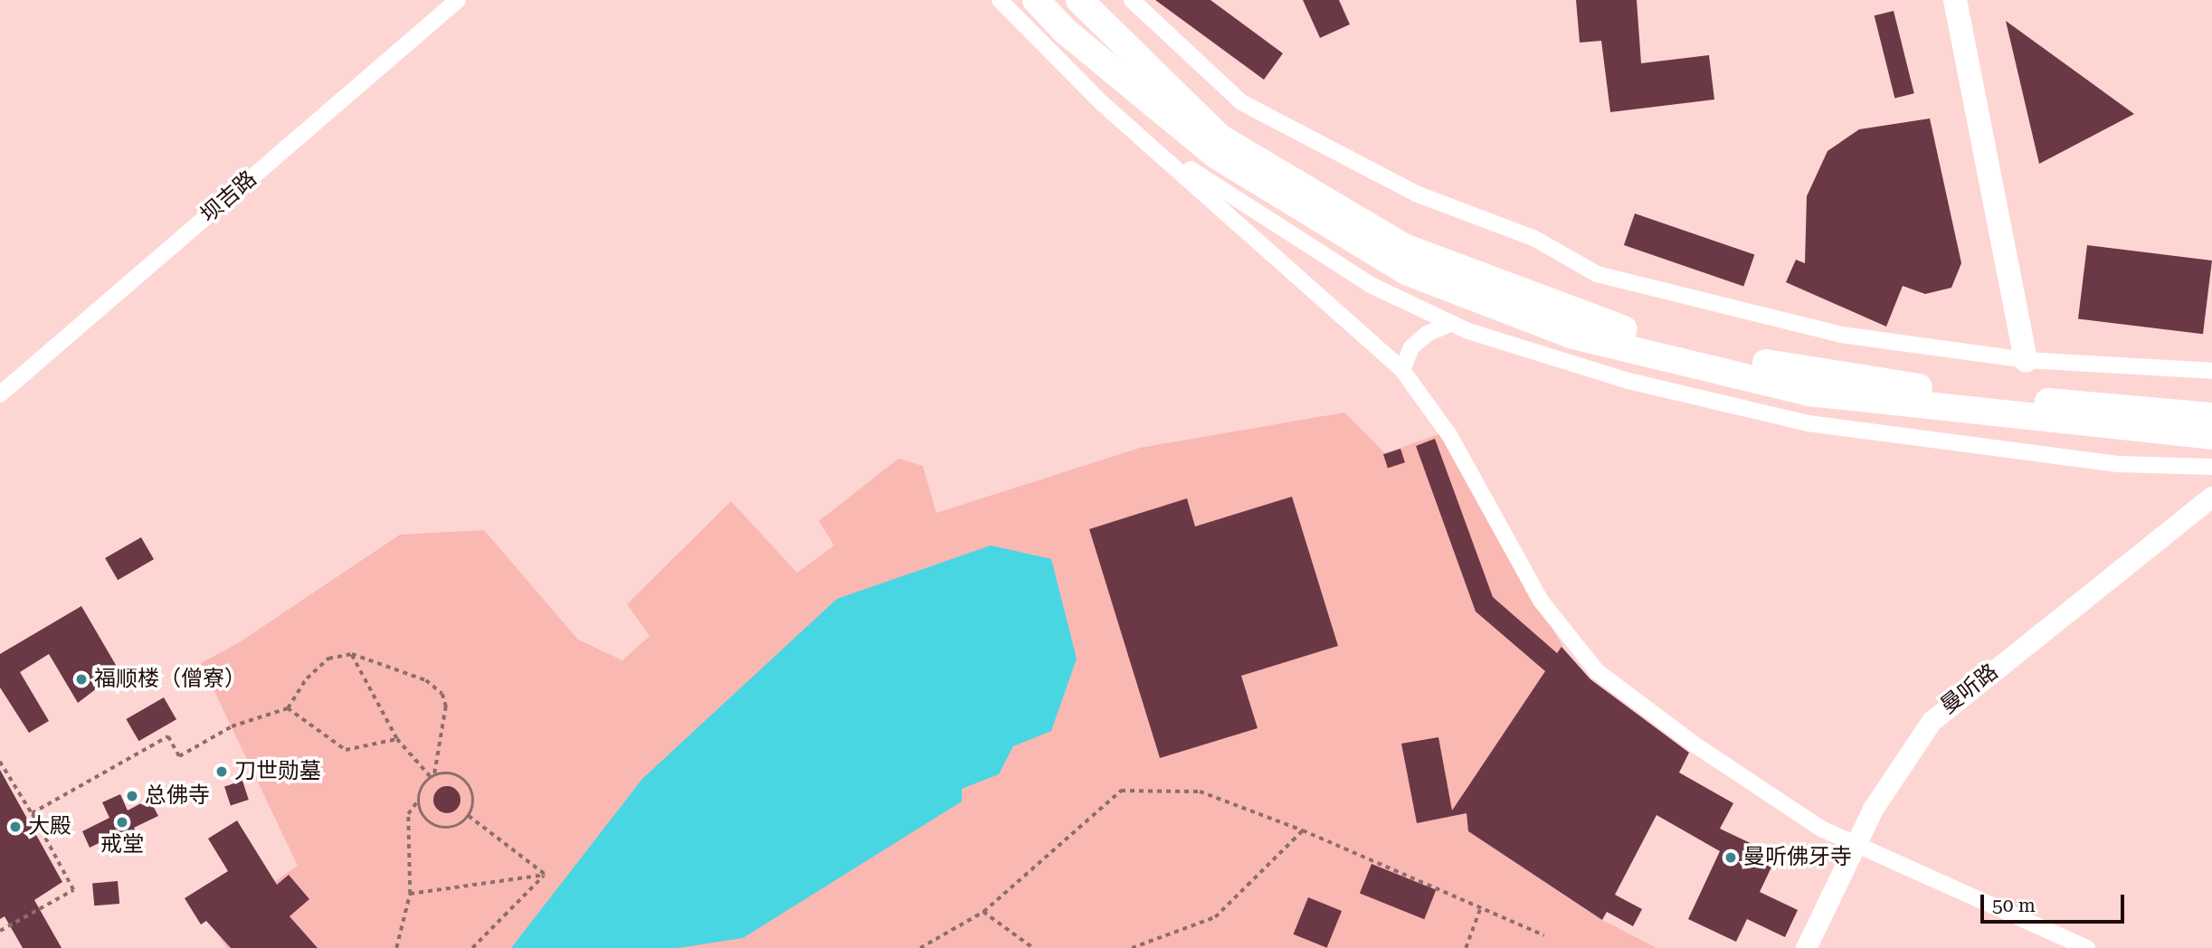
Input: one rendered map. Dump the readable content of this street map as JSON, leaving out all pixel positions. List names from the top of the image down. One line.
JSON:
{"streets":{"street":["坝吉路","曼听路"]},"places":["福顺楼（僧寮）","刀世勋墓","总佛寺","戒堂","大殿","曼听佛牙寺"],"scale_bar":"50 m"}
